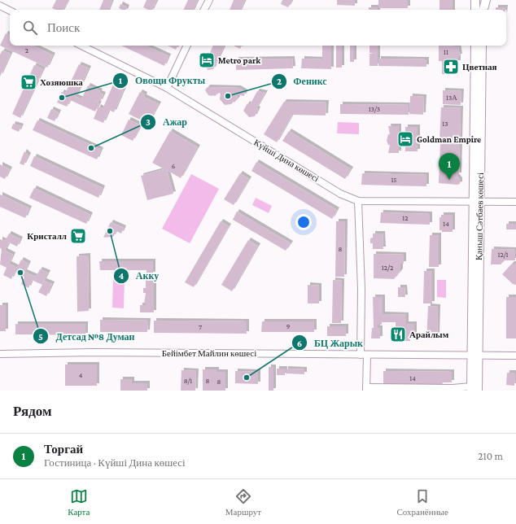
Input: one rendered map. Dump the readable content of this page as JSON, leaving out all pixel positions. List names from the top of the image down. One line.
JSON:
{"streets":{"main road":["Қаныш Сәтбаев көшесі"],"street":["Күйші Дина көшесі","Бейімбет Майлин көшесі"]},"crossings":[["Күйші Дина көшесі","Қаныш Сәтбаев көшесі"],["Қаныш Сәтбаев көшесі","Бейімбет Майлин көшесі"]],"places":{"hotel":["Metro park","Goldman Empire"],"pharmacy":["Цветная"],"supermarket":["Хозяюшка","Кристалл"],"other":["Феникс","Овощи Фрукты","Ажар","Акку","Детсад №8 Думан","БЦ Жарык"],"restaurant":["Арайлым"]},"house_numbers":["2","11","13А","13/3","13","6","15","12","14","8","12/1","12/2","9","7","4","14","8/1","8","8"],"page":{"search":"Поиск","pins":"1","heading":"Рядом","list":[{"mark":"1","name":"Торгай","note":"Гостиница · Күйші Дина көшесі","value":"210 m"}],"nav":["Карта","Маршрут","Сохранённые"]}}
